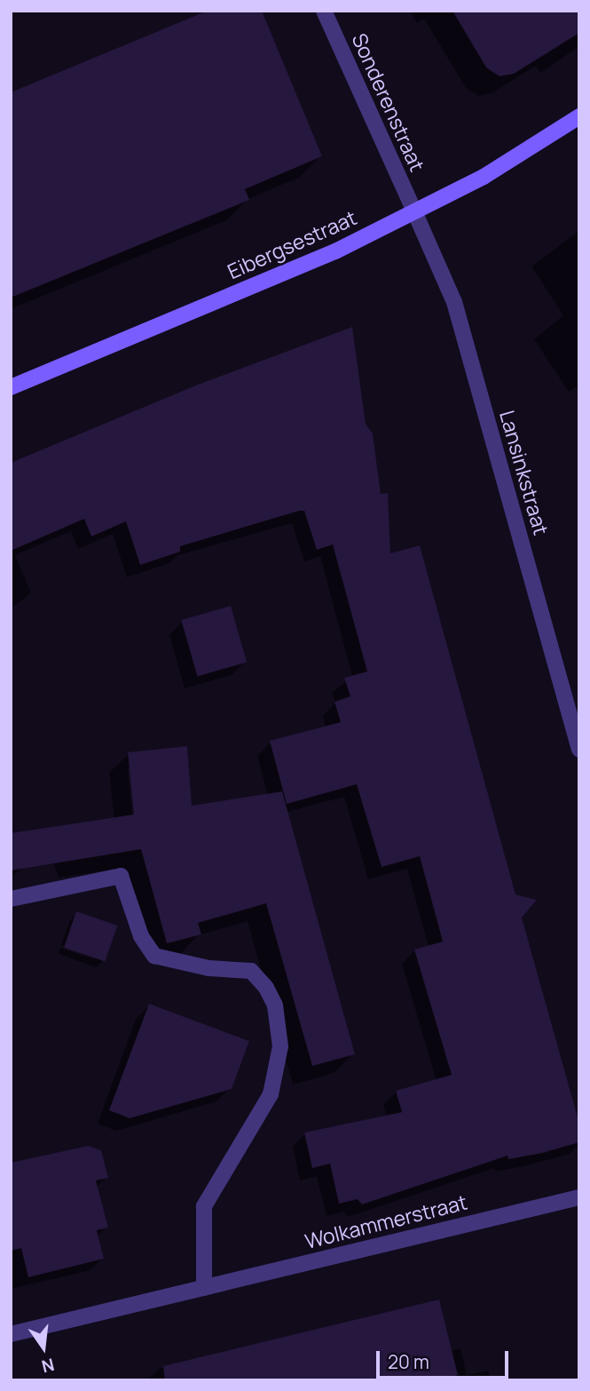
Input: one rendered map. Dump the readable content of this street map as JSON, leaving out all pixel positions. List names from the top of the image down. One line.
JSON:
{"streets":{"main road":["Eibergsestraat"],"street":["Sonderenstraat","Lansinkstraat","Wolkammerstraat"]},"crossings":[["Sonderenstraat","Eibergsestraat"],["Sonderenstraat","Lansinkstraat"],["Eibergsestraat","Lansinkstraat"]],"scale_bar":"20 m","north":"bottom"}
